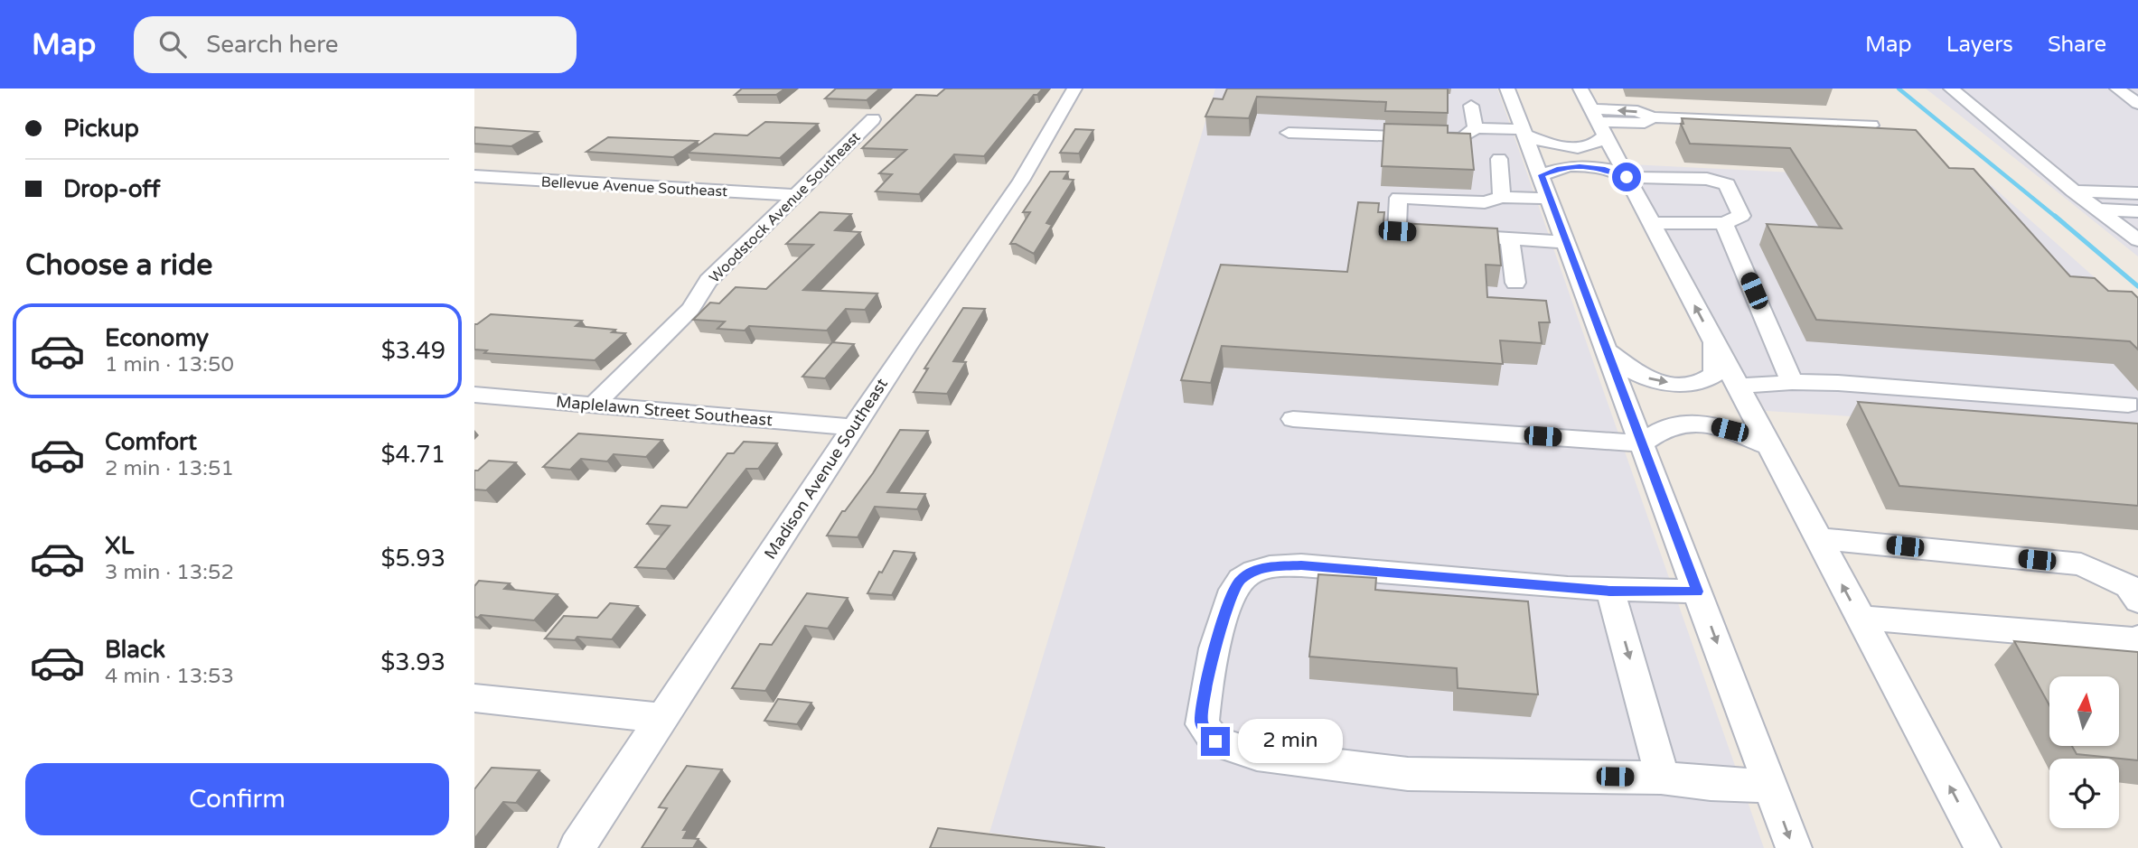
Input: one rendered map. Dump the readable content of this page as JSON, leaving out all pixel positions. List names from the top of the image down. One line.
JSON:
{"streets":{"street":["Bellevue Avenue Southeast","Woodstock Avenue Southeast","Maplelawn Street Southeast","Madison Avenue Southeast"]},"crossings":[["Bellevue Avenue Southeast","Woodstock Avenue Southeast"],["Woodstock Avenue Southeast","Maplelawn Street Southeast"],["Maplelawn Street Southeast","Madison Avenue Southeast"]],"north":"top","page":{"header":"Map","search":"Search here","nav":["Map","Layers","Share"],"banner":["Pickup","Drop-off"],"heading":"Choose a ride","list":[{"name":"Economy","note":"1 min · 13:50","value":"$3.49"},{"name":"Comfort","note":"2 min · 13:51","value":"$4.71"},{"name":"XL","note":"3 min · 13:52","value":"$5.93"},{"name":"Black","note":"4 min · 13:53","value":"$3.93"}],"bubble":"2 min","buttons":"Confirm"}}
